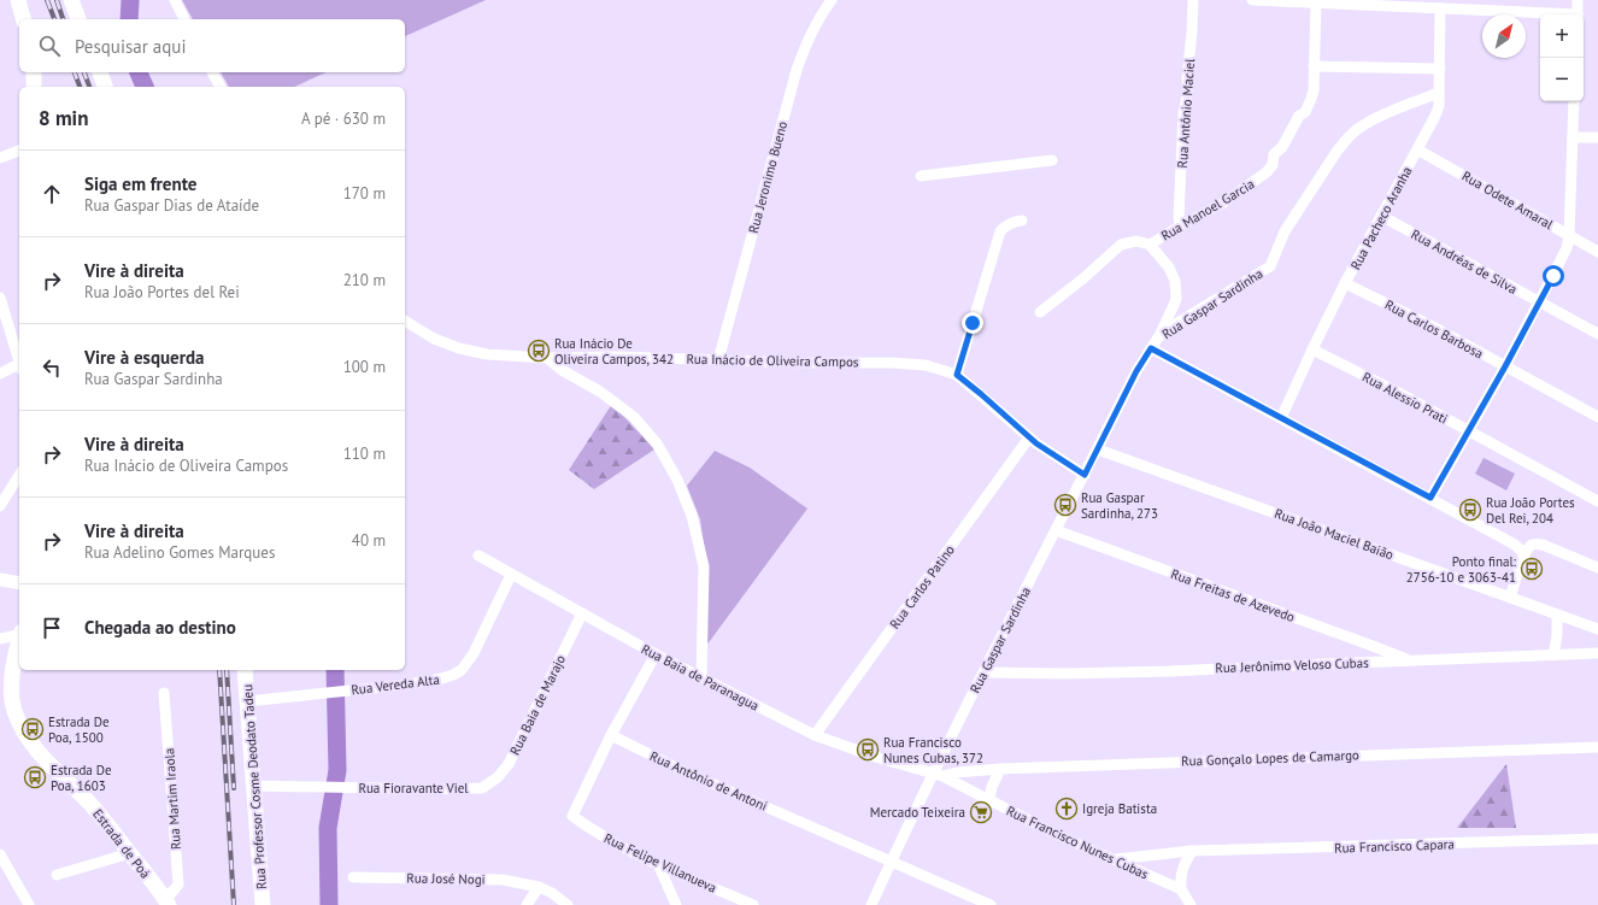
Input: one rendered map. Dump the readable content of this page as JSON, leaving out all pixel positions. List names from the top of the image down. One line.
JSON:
{"streets":{"main road":["Rua Professor Cosme Deodato Tadeu","Estrada de Poá"],"street":["Rua Antônio Maciel","Rua Jeronimo Bueno","Rua Odete Amaral","Rua Manoel Garcia","Rua Pacheco Aranha","Rua Andréas de Silva","Rua Gaspar Sardinha","Rua Carlos Barbosa","Rua Inácio de Oliveira Campos","Rua Alessio Prati","Rua João Maciel Baião","Rua Carlos Patino","Rua Freitas de Azevedo","Rua Jerônimo Veloso Cubas","Rua Baia de Paranagua","Rua Vereda Alta","Rua Baia de Marajo","Rua Gonçalo Lopes de Camargo","Rua Antônio de Antoni","Rua Fioravante Viel","Rua Martim Iraola","Rua Francisco Nunes Cubas","Rua Francisco Capara","Rua Felipe Villanueva","Rua José Nogi"]},"crossings":[["Rua Antônio Maciel","Rua Manoel Garcia"],["Rua Jeronimo Bueno","Rua Inácio de Oliveira Campos"],["Rua Odete Amaral","Rua Pacheco Aranha"],["Rua Pacheco Aranha","Rua Andréas de Silva"],["Rua Pacheco Aranha","Rua Gaspar Sardinha"],["Rua Pacheco Aranha","Rua Carlos Barbosa"],["Rua Pacheco Aranha","Rua Alessio Prati"],["Rua Gaspar Sardinha","Rua Inácio de Oliveira Campos"],["Rua Gaspar Sardinha","Rua João Maciel Baião"],["Rua Gaspar Sardinha","Rua Freitas de Azevedo"],["Rua Gaspar Sardinha","Rua Jerônimo Veloso Cubas"],["Rua Gaspar Sardinha","Rua Baia de Paranagua"],["Rua Gaspar Sardinha","Rua Gonçalo Lopes de Camargo"],["Rua Gaspar Sardinha","Rua Antônio de Antoni"],["Rua Gaspar Sardinha","Rua Francisco Nunes Cubas"],["Rua Inácio de Oliveira Campos","Rua Carlos Patino"],["Rua Carlos Patino","Rua Baia de Paranagua"],["Rua Freitas de Azevedo","Rua Jerônimo Veloso Cubas"],["Rua Baia de Paranagua","Rua Vereda Alta"],["Rua Baia de Paranagua","Rua Baia de Marajo"],["Rua Baia de Paranagua","Rua Gonçalo Lopes de Camargo"],["Rua Baia de Paranagua","Rua Francisco Nunes Cubas"],["Rua Vereda Alta","Rua Professor Cosme Deodato Tadeu"],["Rua Baia de Marajo","Rua Fioravante Viel"],["Rua Gonçalo Lopes de Camargo","Rua Francisco Nunes Cubas"],["Rua Antônio de Antoni","Rua Felipe Villanueva"],["Rua Professor Cosme Deodato Tadeu","Rua Fioravante Viel"],["Rua Martim Iraola","Estrada de Poá"],["Rua Francisco Nunes Cubas","Rua Francisco Capara"]],"places":{"bus stop":["Rua Inácio De Oliveira Campos, 342","Rua Gaspar Sardinha, 273","Rua João Portes Del Rei, 204","Ponto final: 2756-10 e 3063-41","Estrada De Poa, 1500","Rua Francisco Nunes Cubas, 372","Estrada De Poa, 1603"],"church":["Igreja Batista"],"supermarket":["Mercado Teixeira"]},"north":"top right","page":{"map_buttons":["+","−"],"search":"Pesquisar aqui","heading":["8 min","A pé · 630 m"],"list":[["Siga em frente","Rua Gaspar Dias de Ataíde","170 m"],["Vire à direita","Rua João Portes del Rei","210 m"],["Vire à esquerda","Rua Gaspar Sardinha","100 m"],["Vire à direita","Rua Inácio de Oliveira Campos","110 m"],["Vire à direita","Rua Adelino Gomes Marques","40 m"],"Chegada ao destino"]}}
